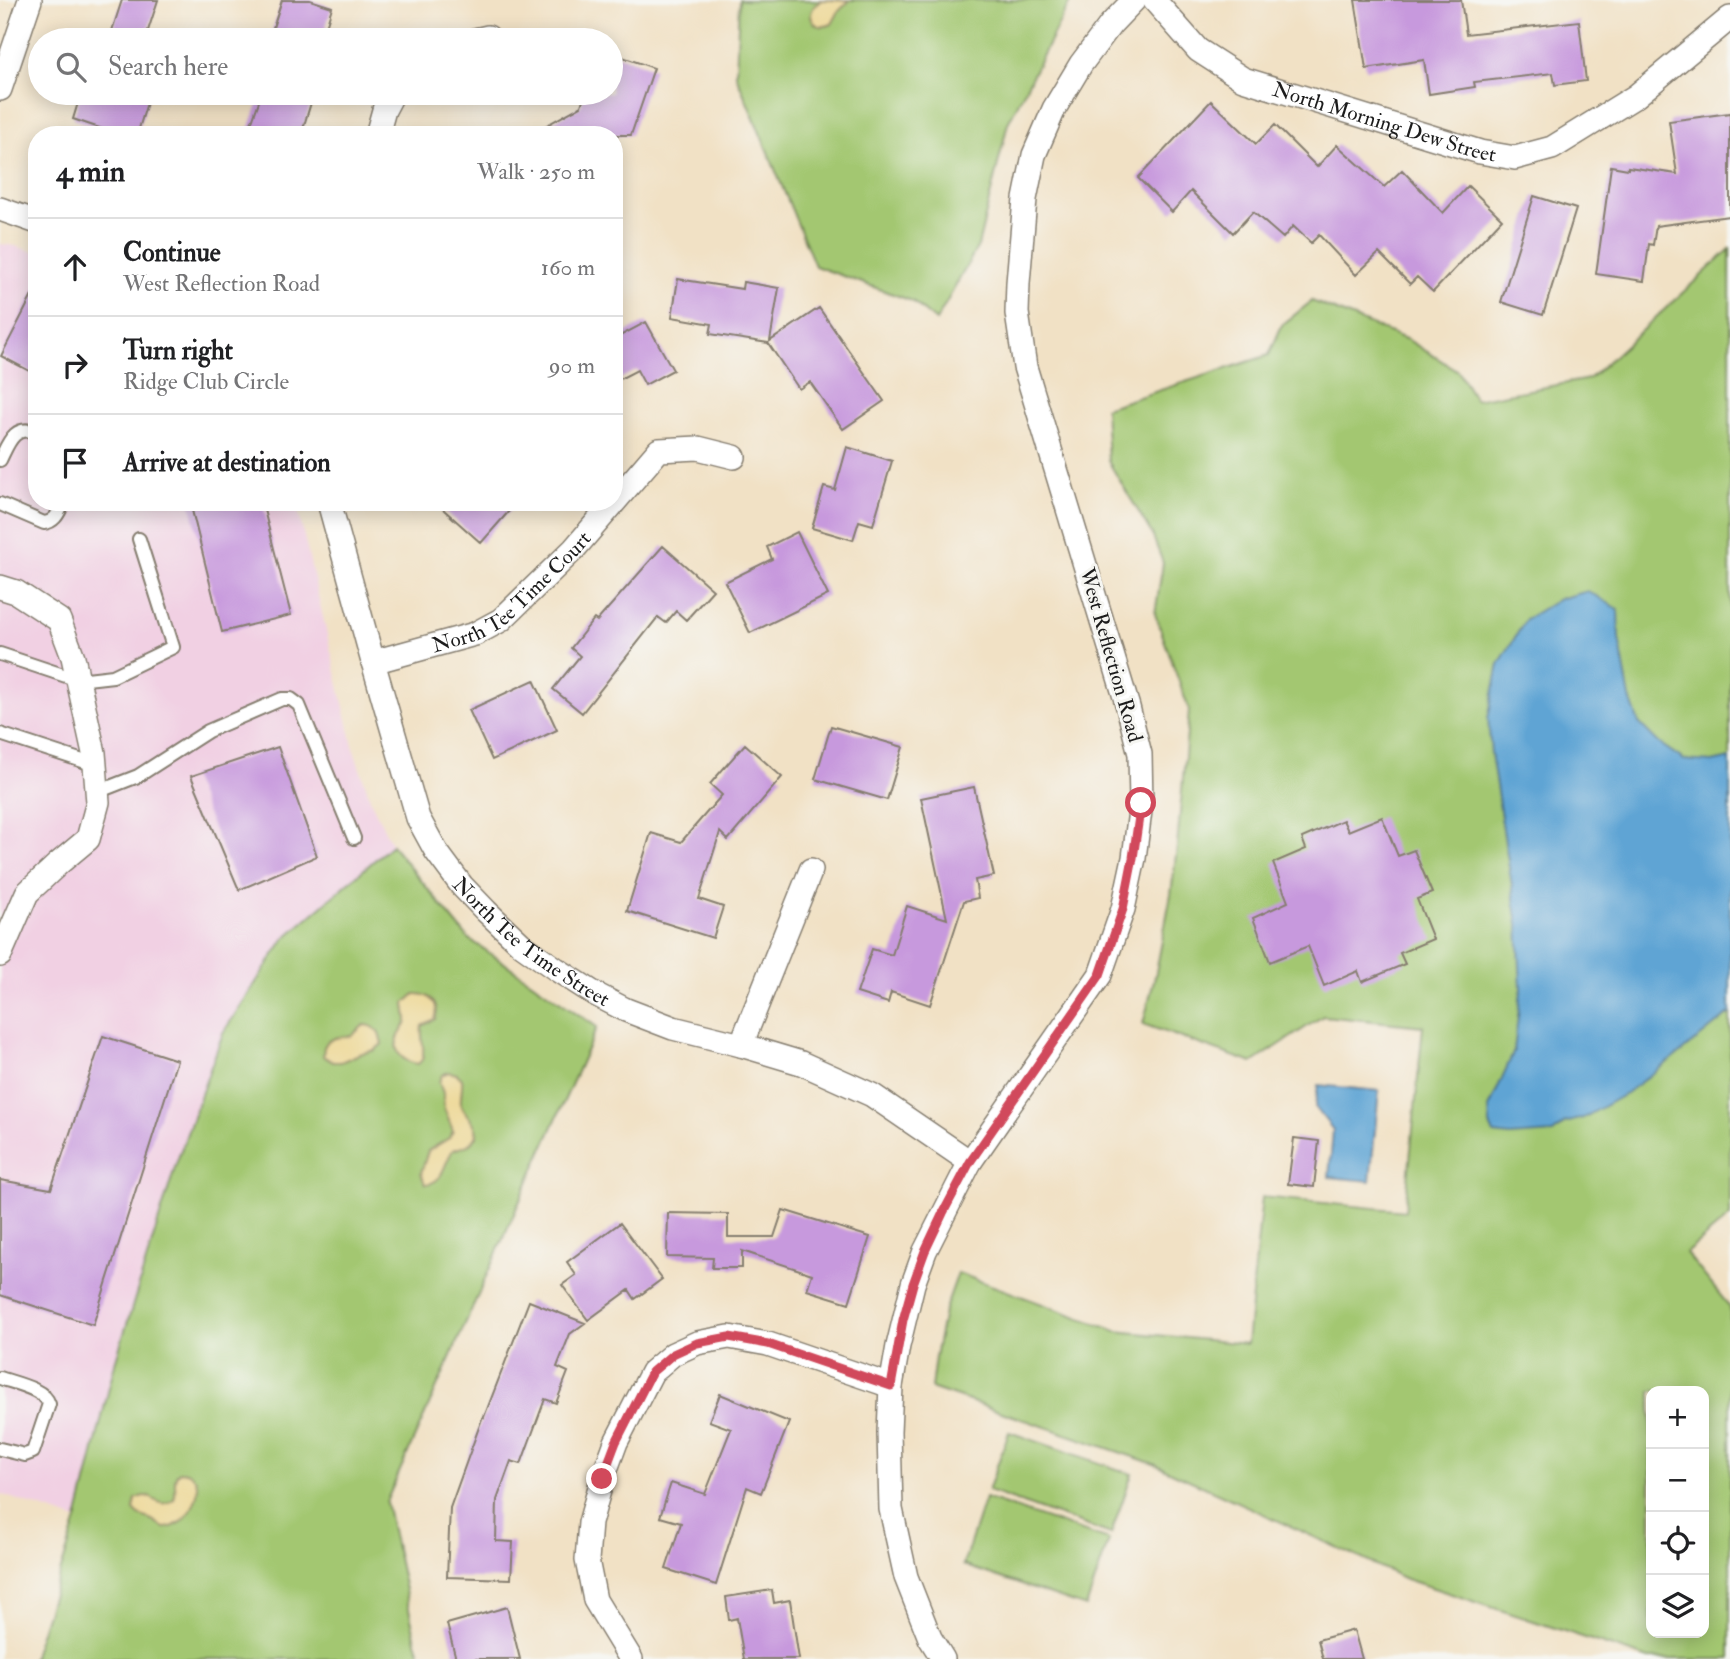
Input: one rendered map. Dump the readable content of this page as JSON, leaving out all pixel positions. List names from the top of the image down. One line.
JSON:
{"streets":{"street":["North Morning Dew Street","North Tee Time Court","West Reflection Road","North Tee Time Street"]},"crossings":[["North Tee Time Court","North Tee Time Street"],["West Reflection Road","North Tee Time Street"]],"page":{"search":"Search here","heading":["4 min","Walk · 250 m"],"list":[["Continue","West Reflection Road","160 m"],["Turn right","Ridge Club Circle","90 m"],"Arrive at destination"],"map_buttons":["+","−"]}}
